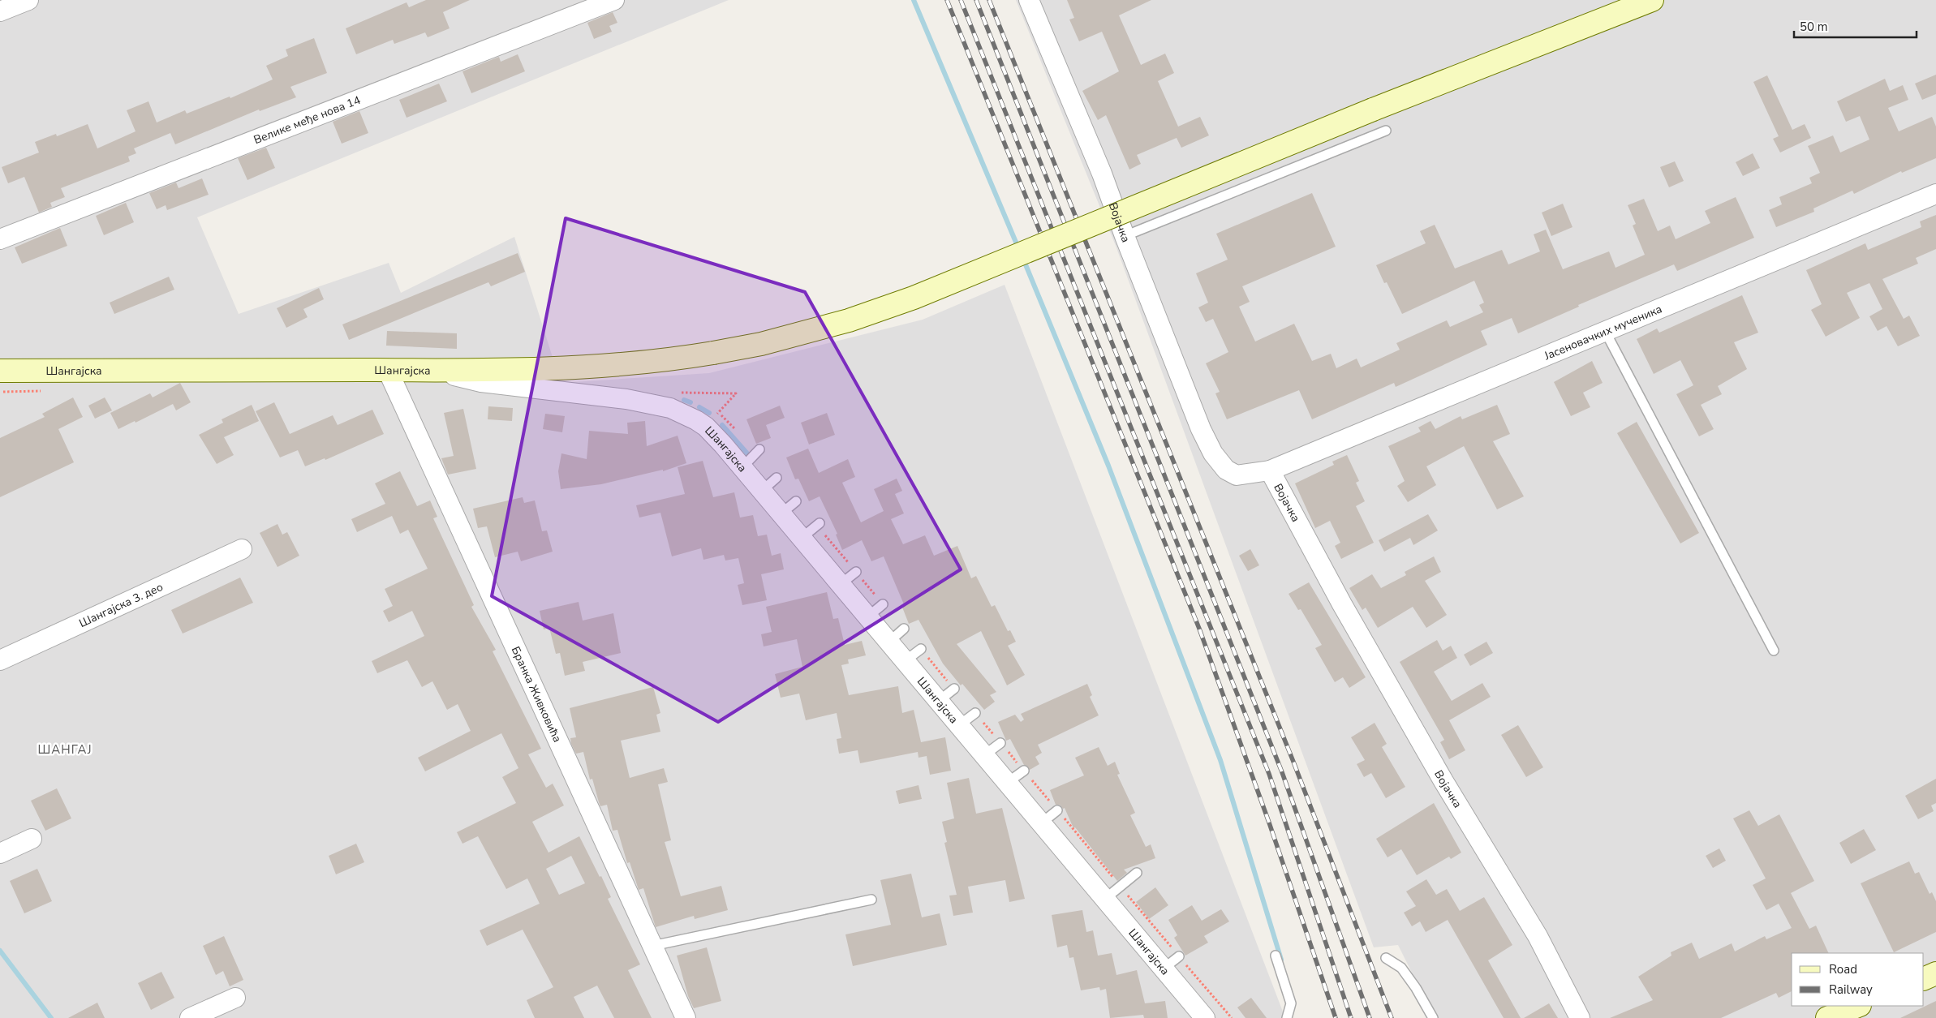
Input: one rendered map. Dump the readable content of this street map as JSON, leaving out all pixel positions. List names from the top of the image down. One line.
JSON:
{"streets":{"main road":["Шангајска"],"street":["Велике међе нова 14","Војачка","Јасеновачких мученика","Шангајска 3. део","Бранка Живковића"]},"crossings":[["Војачка","Јасеновачких мученика"],["Шангајска","Бранка Живковића"]],"districts":["ШАНГАЈ"],"legend":["Road","Railway"],"scale_bar":"50 m"}
